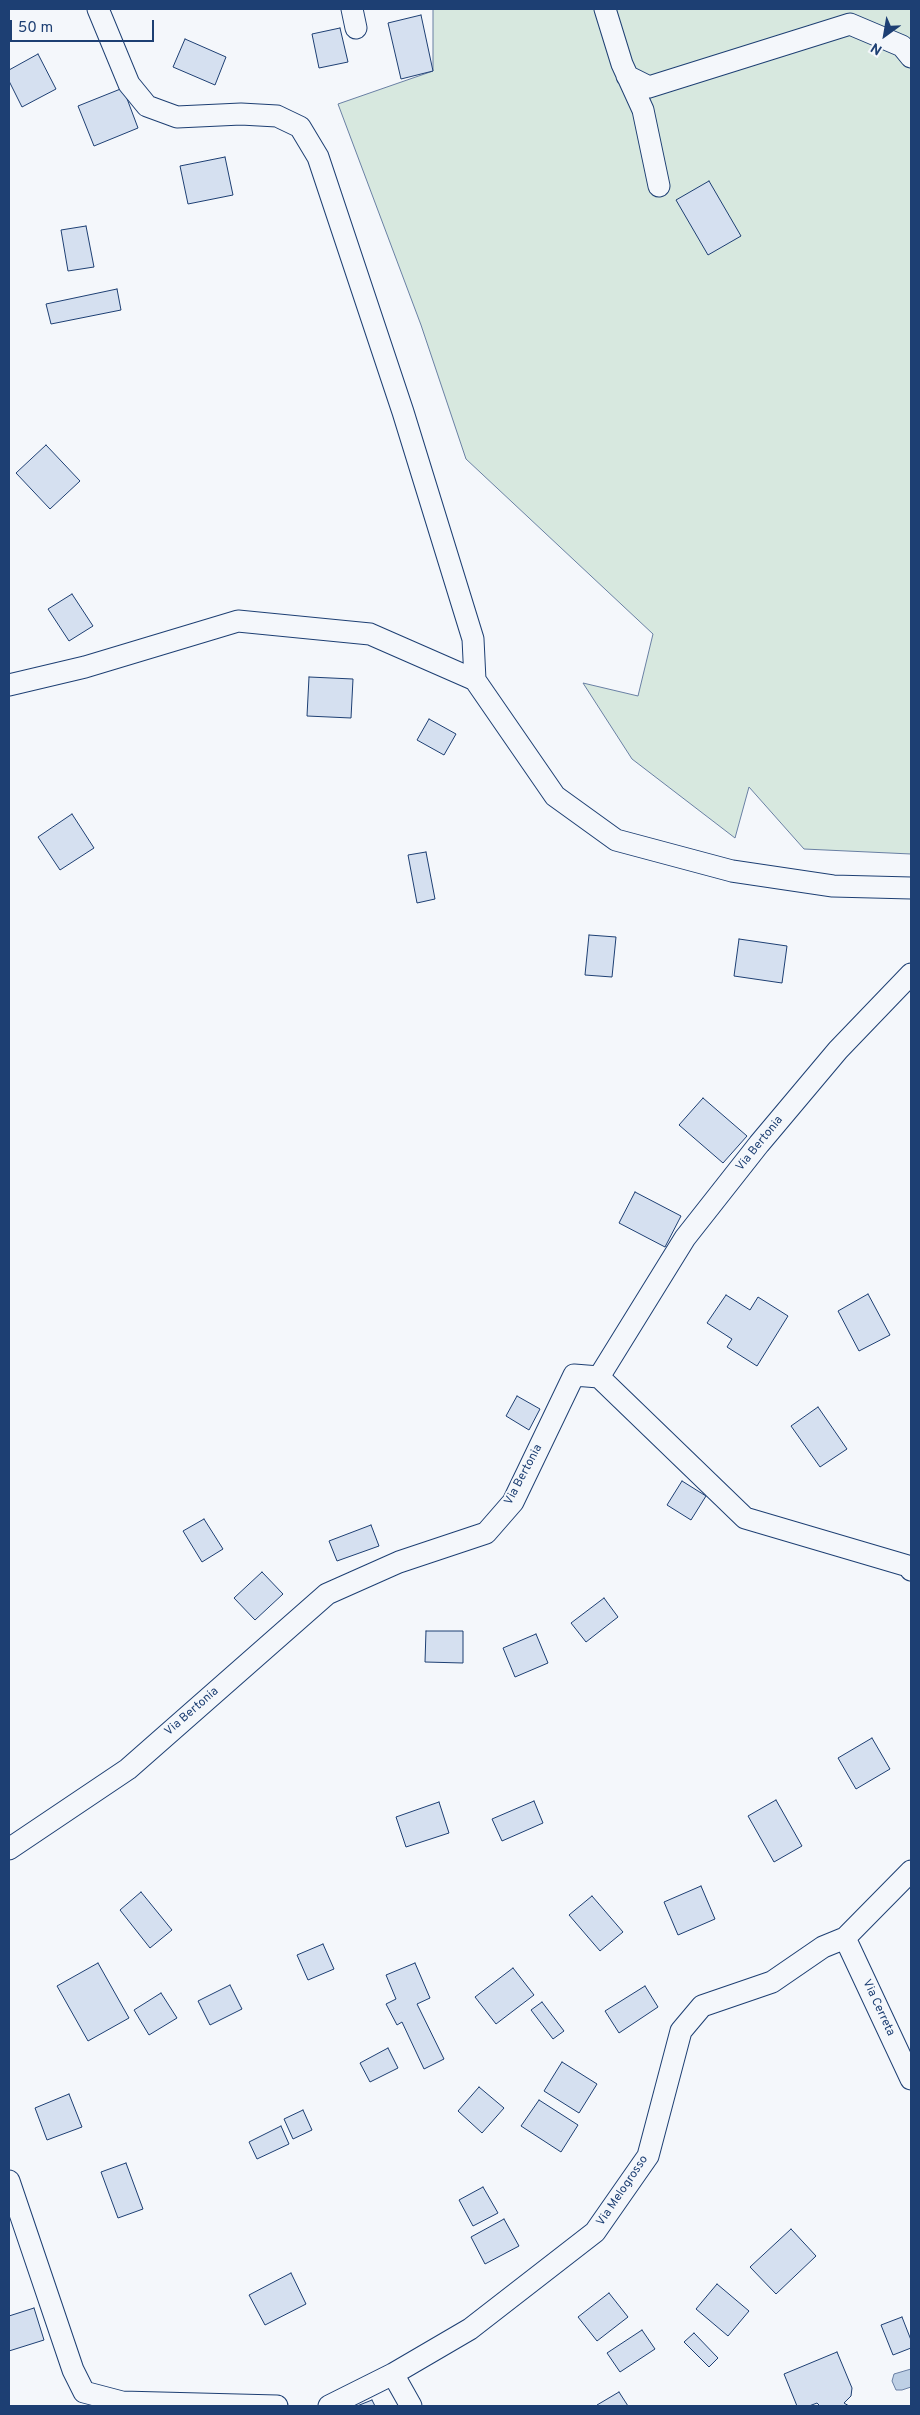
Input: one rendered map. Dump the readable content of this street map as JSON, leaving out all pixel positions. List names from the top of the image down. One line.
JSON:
{"streets":{"street":["Via Bertonia","Via Cerreta","Via Melogrosso"]},"crossings":[["Via Cerreta","Via Melogrosso"]],"scale_bar":"50 m","north":"bottom left"}
